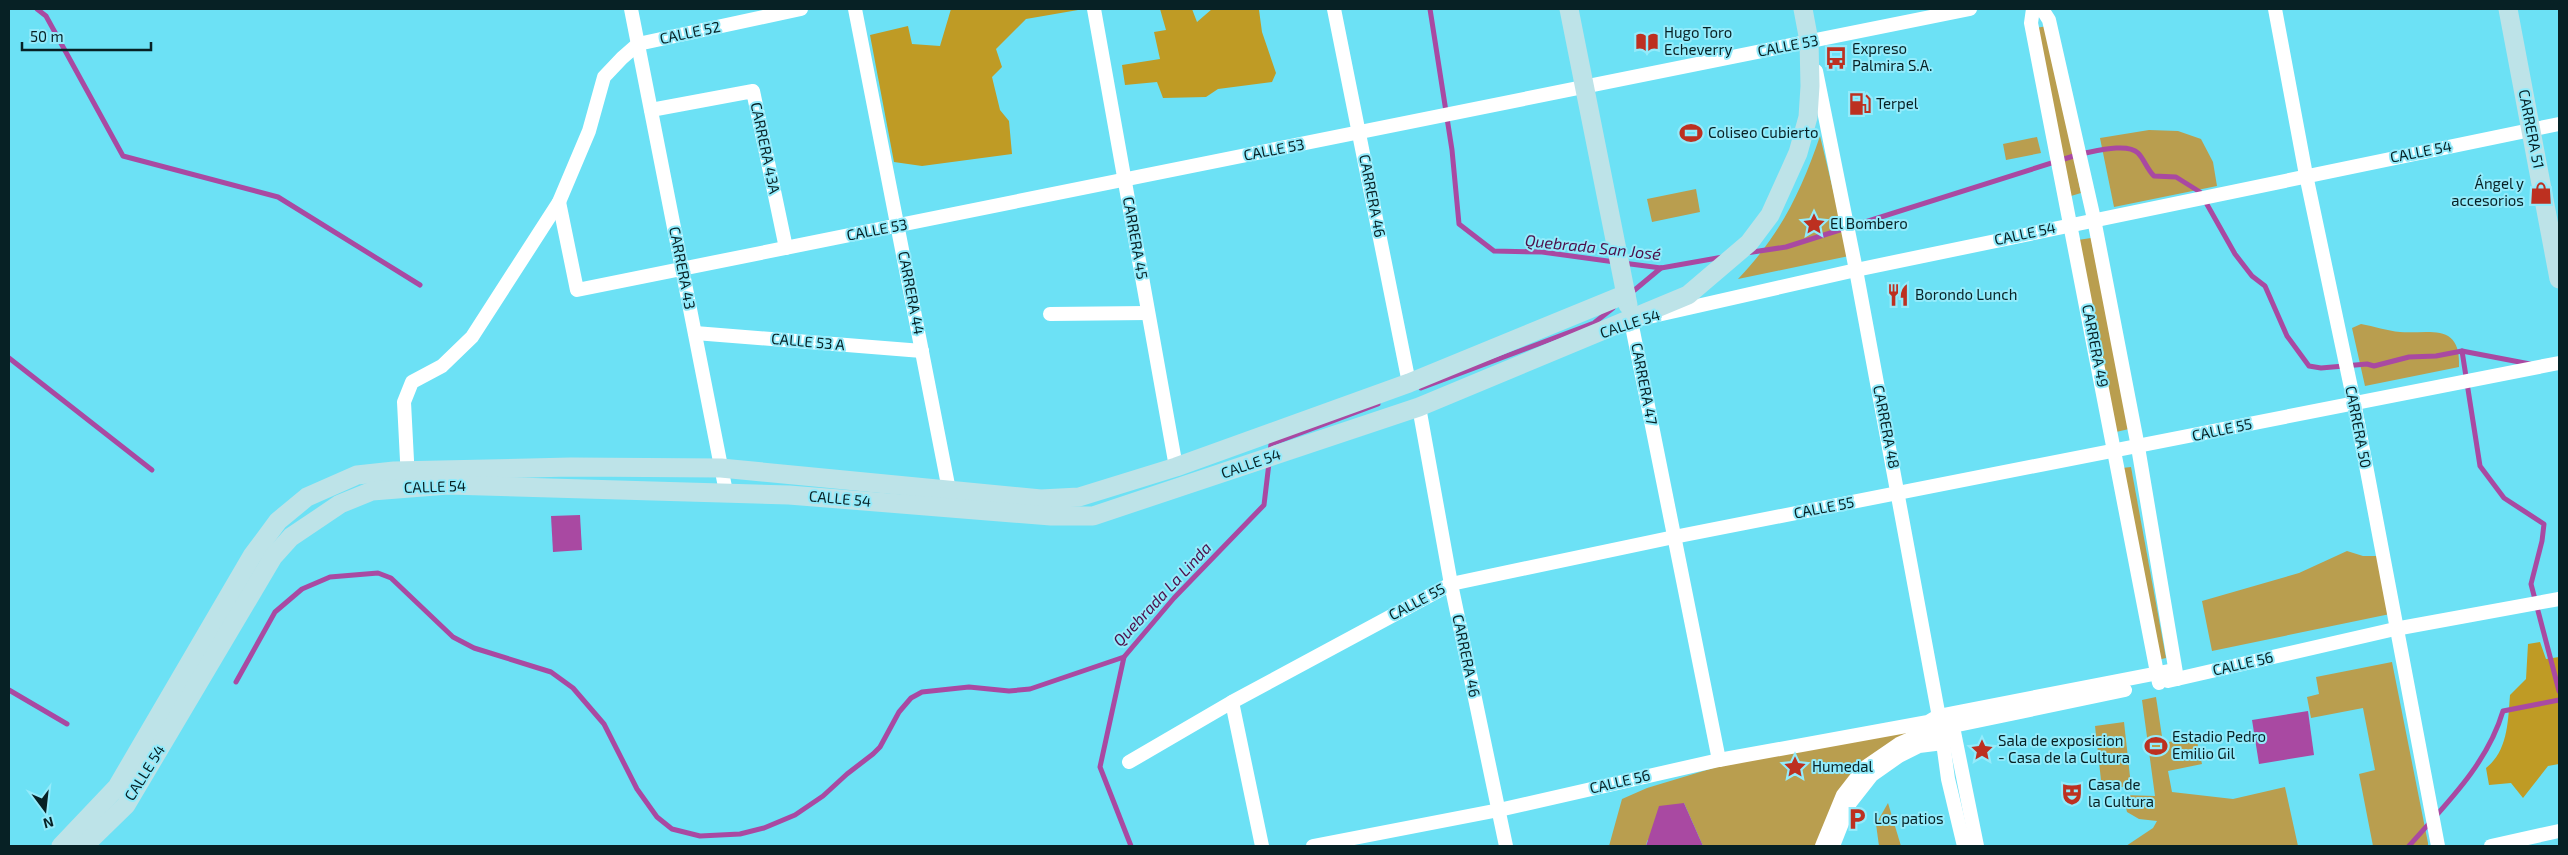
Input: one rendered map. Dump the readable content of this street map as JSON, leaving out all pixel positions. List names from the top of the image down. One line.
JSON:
{"streets":{"main road":["CARRERA 51","CALLE 54","CARRERA 47","CARRERA 48"],"street":["CALLE 52","CALLE 53","CARRERA 43A","CARRERA 46","CARRERA 45","CARRERA 43","CARRERA 44","CALLE 53 A","CARRERA 49","CARRERA 50","CALLE 55","CALLE 56"]},"crossings":[["CALLE 52","CARRERA 43"],["CALLE 53","CARRERA 43A"],["CALLE 53","CARRERA 46"],["CALLE 53","CARRERA 45"],["CALLE 53","CARRERA 43"],["CALLE 53","CARRERA 44"],["CALLE 53","CARRERA 47"],["CALLE 53","CARRERA 48"],["CARRERA 51","CALLE 54"],["CARRERA 43A","CARRERA 43"],["CALLE 54","CARRERA 46"],["CALLE 54","CARRERA 45"],["CALLE 54","CARRERA 43"],["CALLE 54","CARRERA 44"],["CALLE 54","CARRERA 49"],["CALLE 54","CARRERA 47"],["CALLE 54","CARRERA 48"],["CALLE 54","CARRERA 50"],["CARRERA 46","CALLE 55"],["CARRERA 46","CALLE 56"],["CARRERA 43","CALLE 53 A"],["CARRERA 44","CALLE 53 A"],["CARRERA 49","CALLE 55"],["CARRERA 49","CALLE 56"],["CARRERA 47","CALLE 55"],["CARRERA 47","CALLE 56"],["CARRERA 48","CALLE 55"],["CARRERA 48","CALLE 56"],["CARRERA 50","CALLE 55"],["CARRERA 50","CALLE 56"]],"water":["Quebrada San José","Quebrada La Linda"],"places":{"library":["Hugo Toro Echeverry"],"bus stop":["Expreso Palmira S.A."],"fuel station":["Terpel"],"sports":["Coliseo Cubierto","Estadio Pedro Emilio Gil"],"shop":["Ángel y accesorios"],"place":["El Bombero","Sala de exposicion - Casa de la Cultura","Humedal"],"restaurant":["Borondo Lunch"],"theatre":["Casa de la Cultura"],"parking":["Los patios"]},"scale_bar":"50 m","north":"bottom"}
